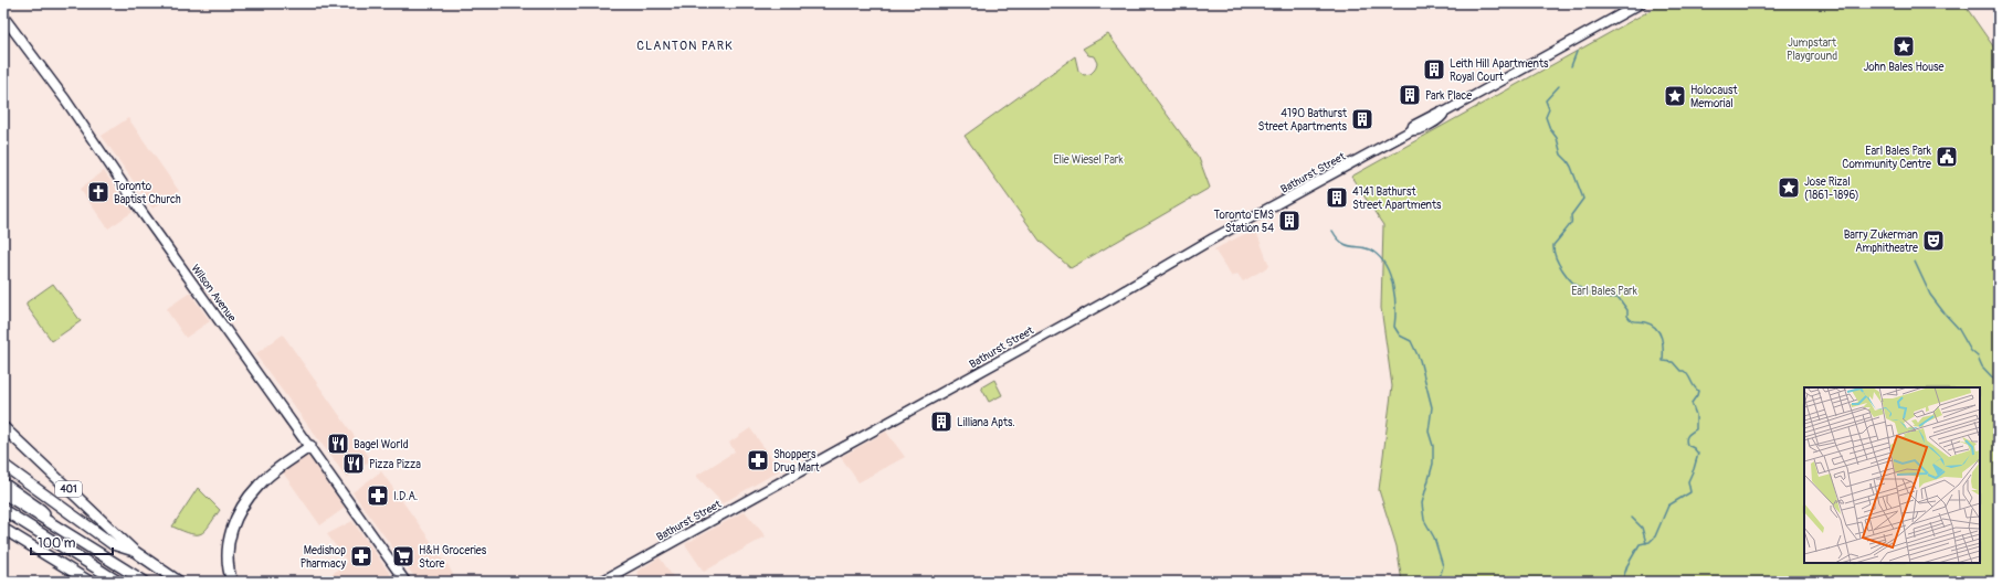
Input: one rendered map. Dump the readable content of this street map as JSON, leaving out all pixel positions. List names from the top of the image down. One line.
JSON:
{"streets":{"highway":["401"],"main road":["Bathurst Street","Wilson Avenue"]},"districts":["CLANTON PARK"],"parks":["Jumpstart Playground","Elie Wiesel Park","Earl Bales Park"],"places":{"place":["John Bales House","Holocaust Memorial","Jose Rizal (1861-1896)"],"building":["Leith Hill Apartments Royal Court","Park Place","4190 Bathurst Street Apartments","4141 Bathurst Street Apartments","Toronto EMS Station 54","Lilliana Apts."],"public building":["Earl Bales Park Community Centre"],"church":["Toronto Baptist Church"],"theatre":["Barry Zukerman Amphitheatre"],"restaurant":["Bagel World","Pizza Pizza"],"pharmacy":["Shoppers Drug Mart","I.D.A.","Medishop Pharmacy"],"supermarket":["H&H Groceries Store"]},"scale_bar":"100 m"}
